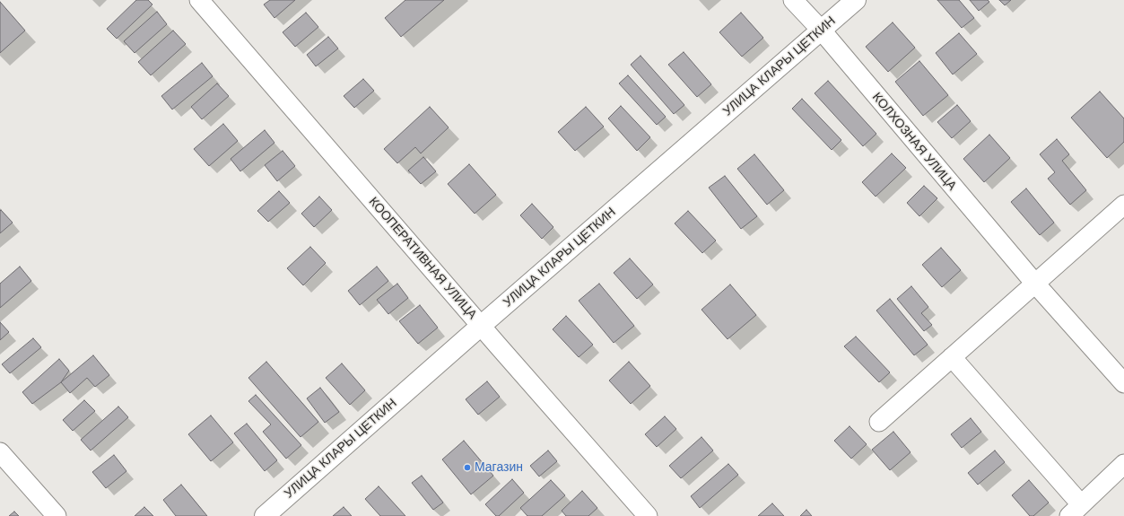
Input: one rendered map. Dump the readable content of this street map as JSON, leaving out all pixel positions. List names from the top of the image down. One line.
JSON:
{"streets":{"main road":["УЛИЦА КЛАРЫ ЦЕТКИН"],"street":["КОЛХОЗНАЯ УЛИЦА","КООПЕРАТИВНАЯ УЛИЦА"]},"crossings":[["УЛИЦА КЛАРЫ ЦЕТКИН","КОЛХОЗНАЯ УЛИЦА"],["УЛИЦА КЛАРЫ ЦЕТКИН","КООПЕРАТИВНАЯ УЛИЦА"]],"places":["Магазин"]}
